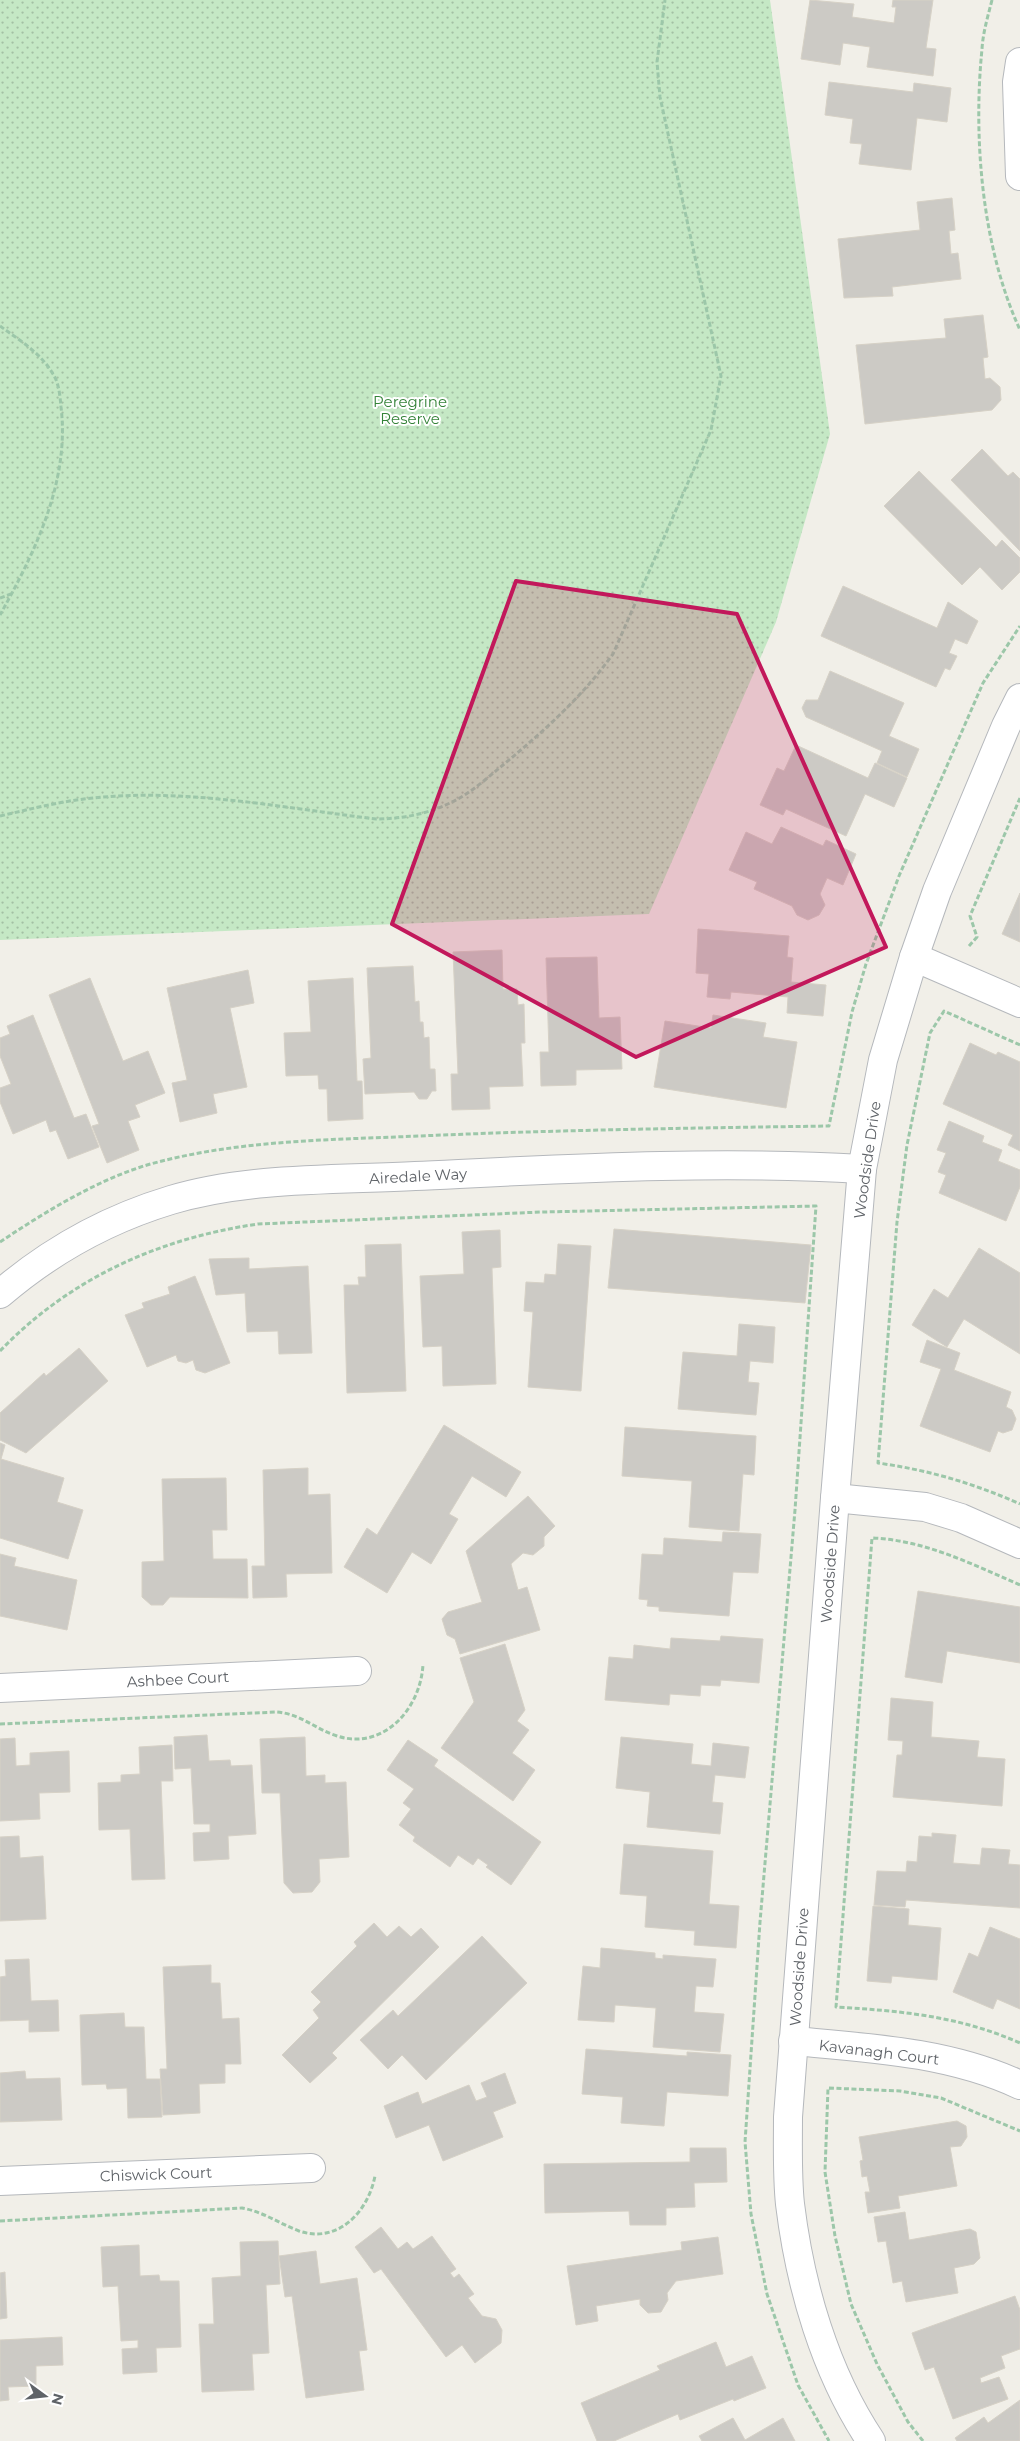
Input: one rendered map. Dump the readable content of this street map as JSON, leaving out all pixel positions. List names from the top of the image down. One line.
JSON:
{"streets":{"street":["Woodside Drive","Airedale Way","Ashbee Court","Kavanagh Court","Chiswick Court"]},"crossings":[["Woodside Drive","Airedale Way"],["Woodside Drive","Kavanagh Court"]],"parks":["Peregrine Reserve"],"north":"right"}
